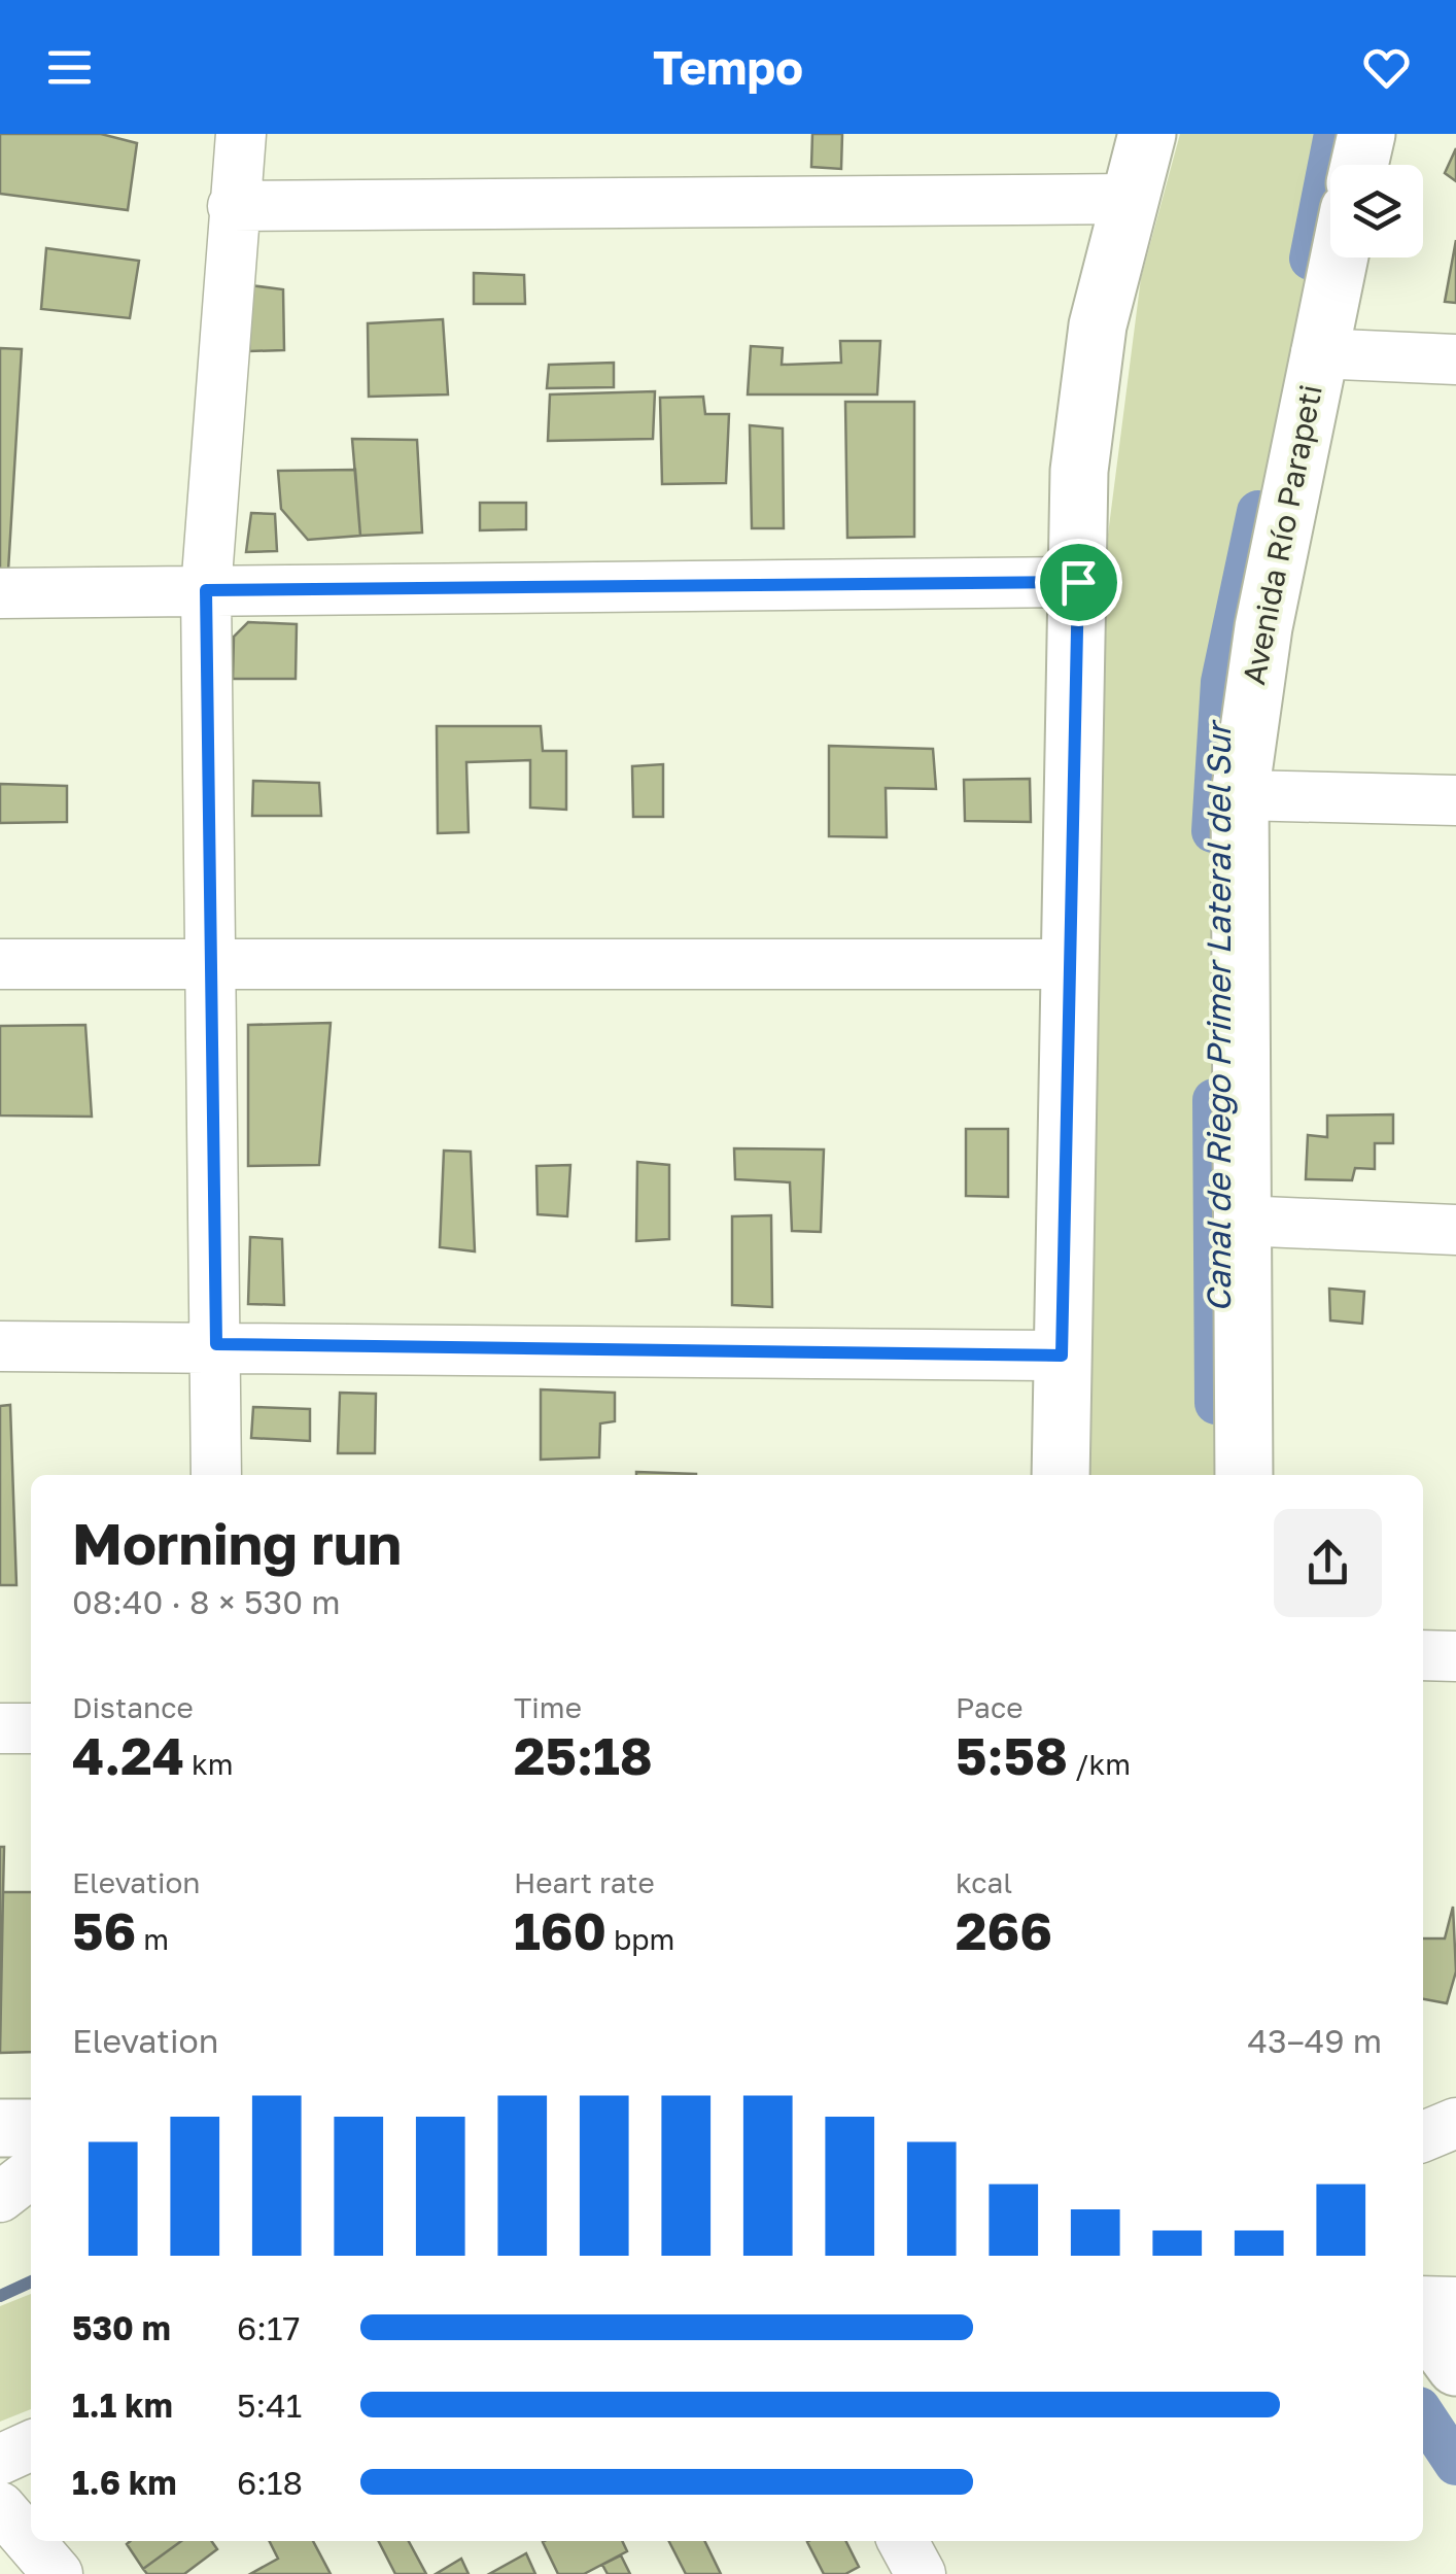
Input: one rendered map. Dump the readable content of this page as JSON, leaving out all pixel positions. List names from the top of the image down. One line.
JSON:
{"streets":{"main road":["Avenida Río Parapeti"]},"water":["Canal de Riego Primer Lateral del Sur"],"page":{"header":"Tempo","heading":["Morning run","08:40 · 8 × 530 m"],"stats":[["Distance","4.24 km"],["Time","25:18"],["Pace","5:58 /km"],["Elevation","56 m"],["Heart rate","160 bpm"],["kcal","266"]],"chart":["Elevation","43–49 m"],"list":[{"name":"530 m","note":"6:17"},{"name":"1.1 km","note":"5:41"},{"name":"1.6 km","note":"6:18"}]}}
